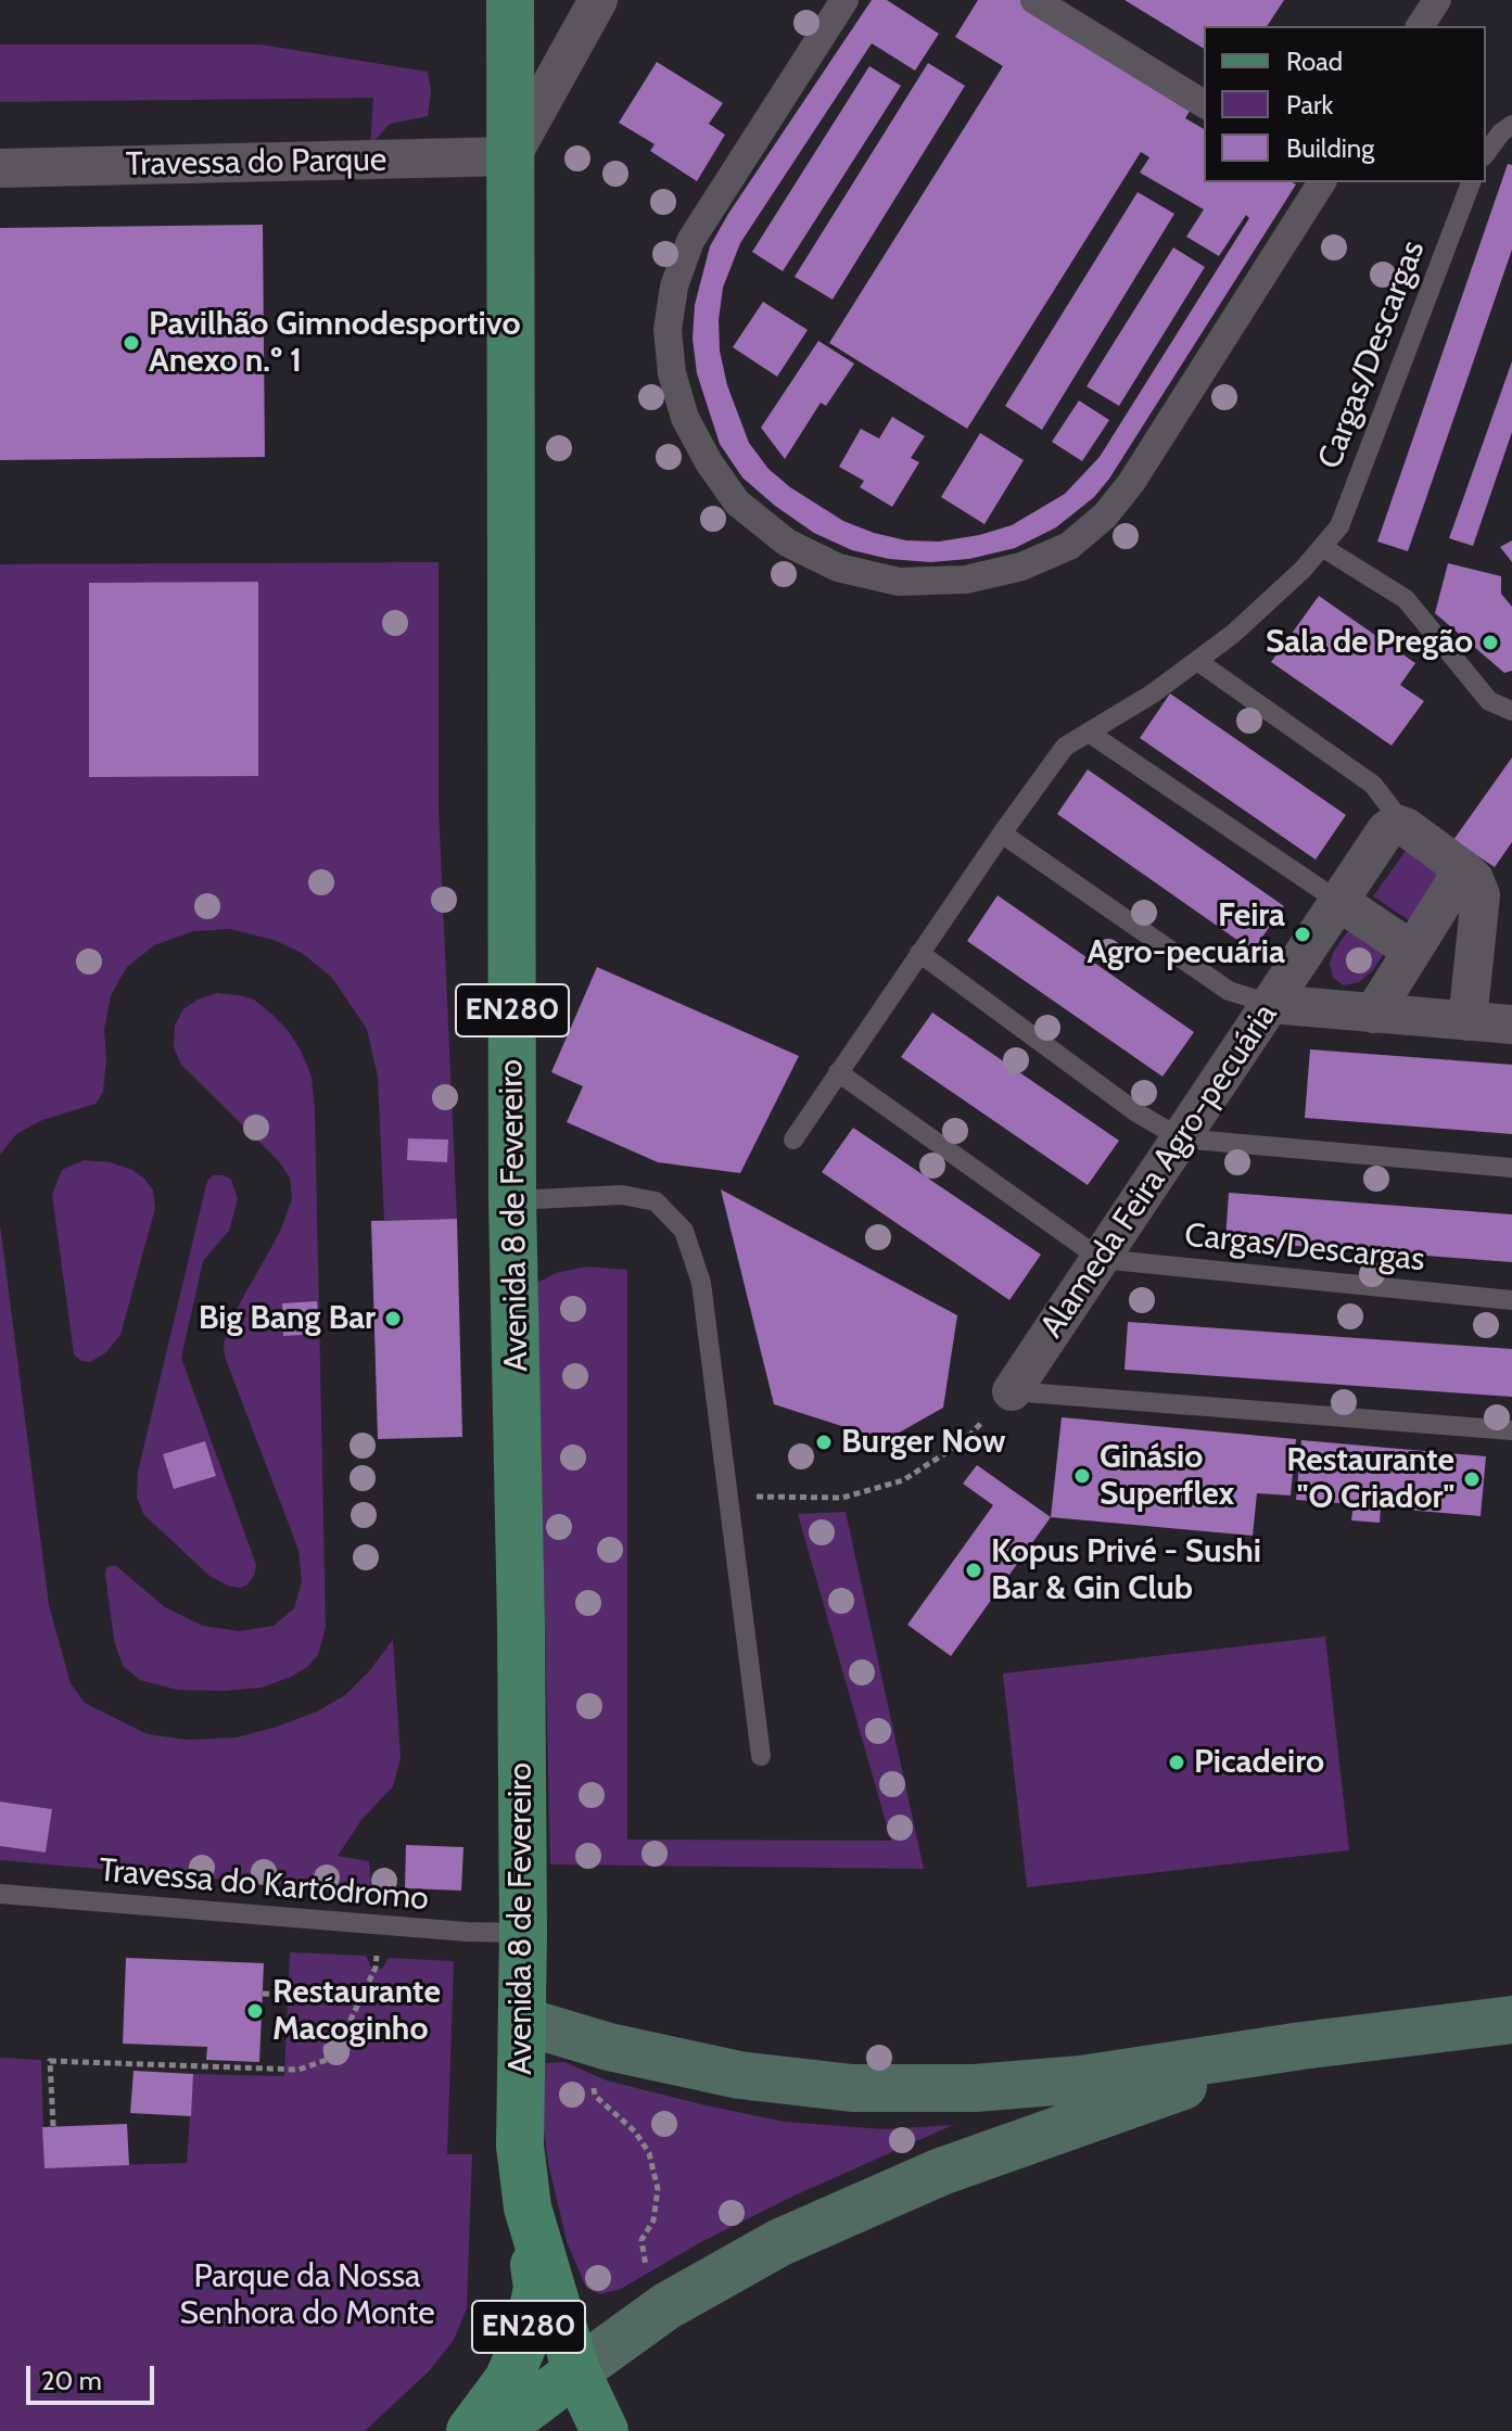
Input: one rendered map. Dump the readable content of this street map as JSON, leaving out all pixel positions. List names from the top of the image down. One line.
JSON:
{"streets":{"main road":["EN280","Avenida 8 de Fevereiro"],"street":["Travessa do Parque","Alameda Feira Agro-pecuária"],"lane":["Cargas/Descargas","Travessa do Kartódromo"]},"crossings":[["Travessa do Parque","Avenida 8 de Fevereiro"],["Cargas/Descargas","Alameda Feira Agro-pecuária"],["EN280","Avenida 8 de Fevereiro"],["Avenida 8 de Fevereiro","Travessa do Kartódromo"]],"parks":["Parque da Nossa Senhora do Monte"],"places":["Pavilhão Gimnodesportivo Anexo n.º 1","Sala de Pregão","Feira Agro-pecuária","Big Bang Bar","Burger Now","Ginásio Superflex","Restaurante \"O Criador\"","Kopus Privé - Sushi Bar & Gin Club","Picadeiro","Restaurante Macoginho"],"legend":["Road","Park","Building"],"scale_bar":"20 m"}
